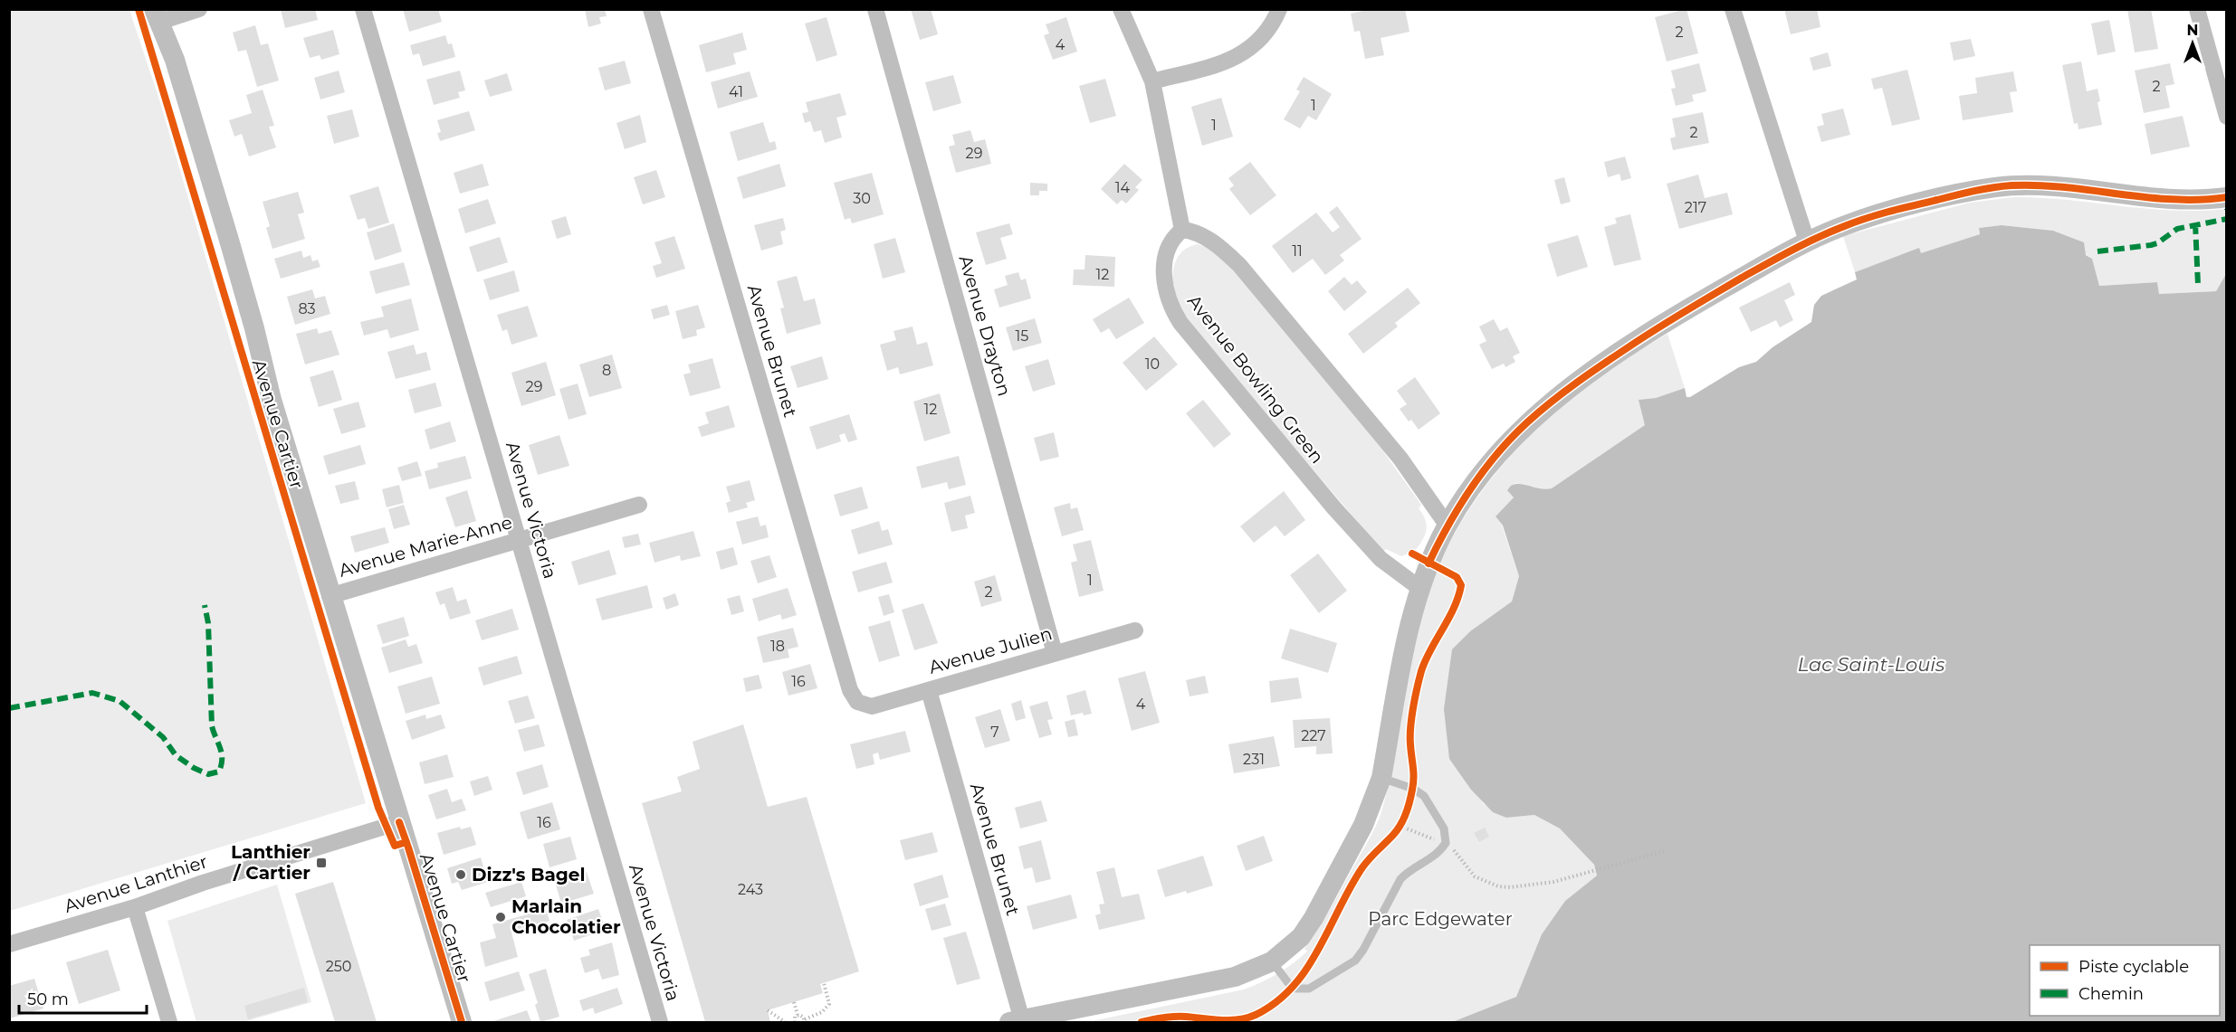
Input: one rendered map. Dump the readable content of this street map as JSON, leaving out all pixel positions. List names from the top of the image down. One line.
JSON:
{"streets":{"street":["Avenue Drayton","Avenue Brunet","Avenue Bowling Green","Avenue Cartier","Avenue Victoria","Avenue Marie-Anne","Avenue Julien","Avenue Lanthier"]},"crossings":[["Avenue Drayton","Avenue Julien"],["Avenue Brunet","Avenue Julien"],["Avenue Cartier","Avenue Marie-Anne"],["Avenue Cartier","Avenue Lanthier"],["Avenue Victoria","Avenue Marie-Anne"]],"water":["Lac Saint-Louis"],"parks":["Parc Edgewater"],"places":{"transit":["Lanthier / Cartier"],"other":["Dizz's Bagel","Marlain Chocolatier"]},"house_numbers":["2","4","2","41","1","1","2","29","14","30","217","11","12","83","15","10","8","29","12","1","2","18","16","4","7","227","231","16","243","250"],"legend":["Piste cyclable","Chemin"],"scale_bar":"50 m","north":"top"}
